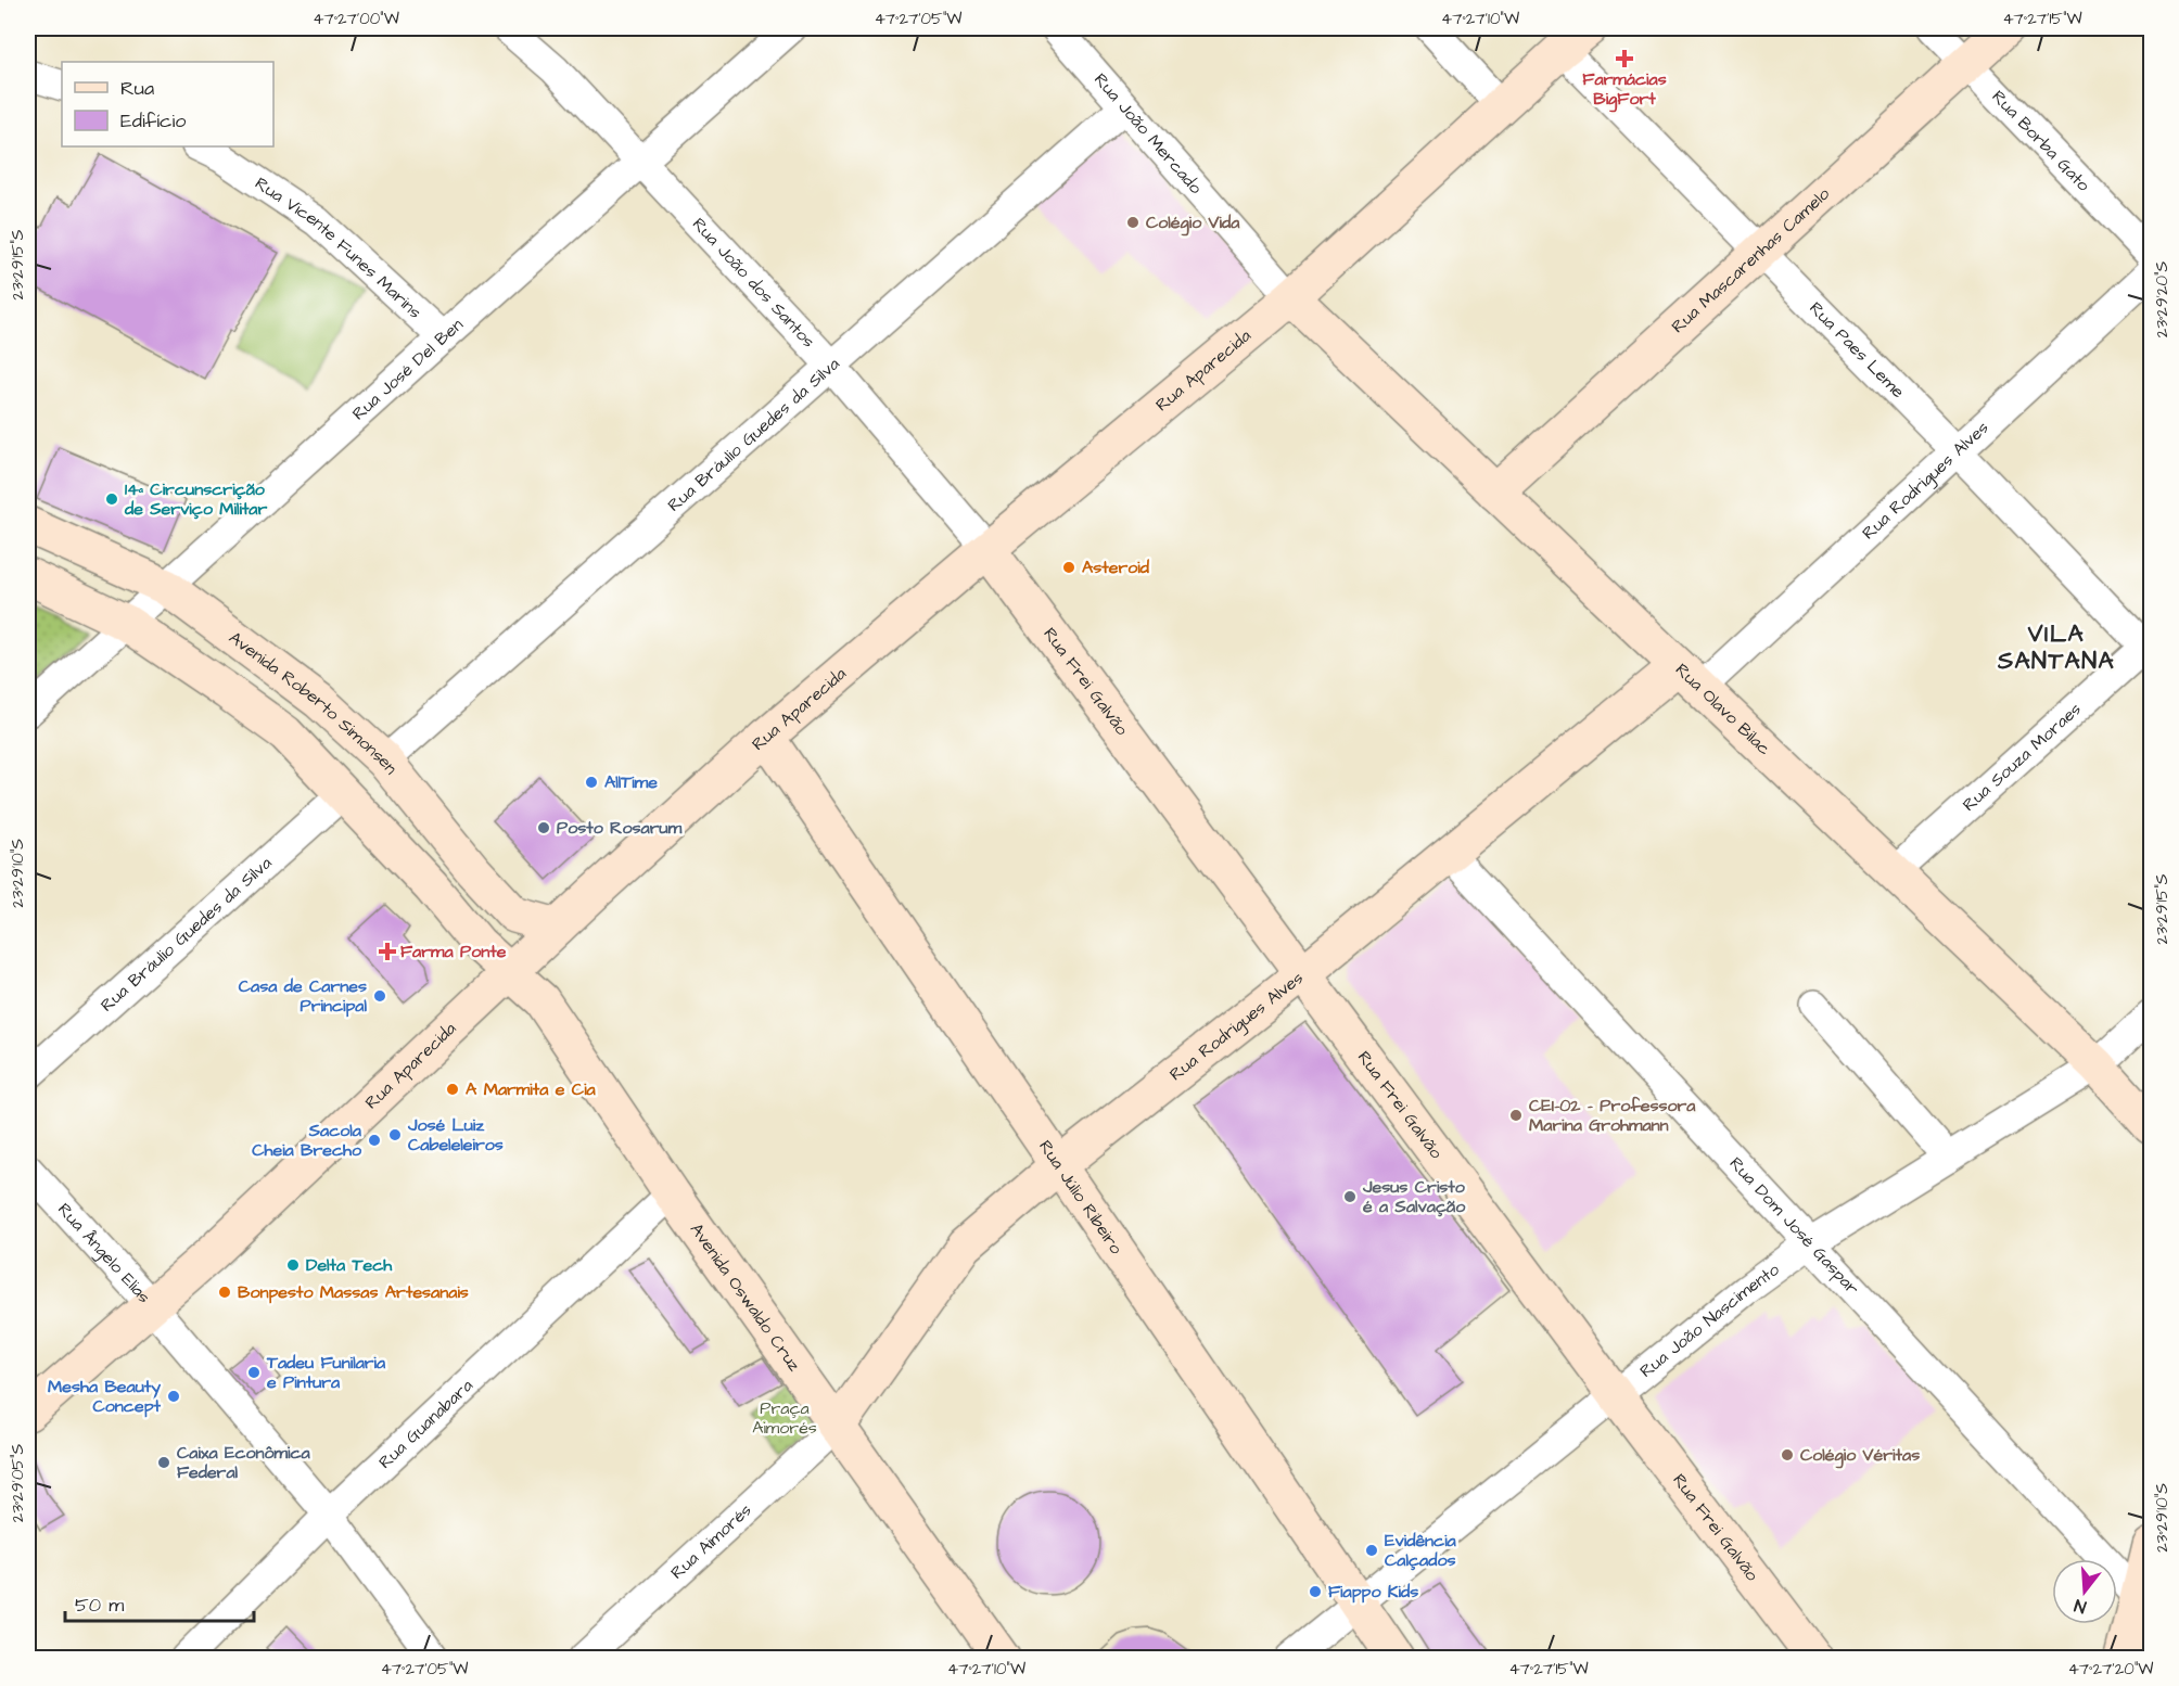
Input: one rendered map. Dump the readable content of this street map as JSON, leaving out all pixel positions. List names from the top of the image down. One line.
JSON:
{"streets":{"main road":["Rua Mascarenhas Camelo","Rua Aparecida","Rua Rodrigues Alves","Rua Frei Galvão","Avenida Roberto Simonsen","Rua Olavo Bilac","Rua Júlio Ribeiro","Avenida Oswaldo Cruz"],"street":["Rua João Mercado","Rua Borba Gato","Rua Vicente Funes Marins","Rua João dos Santos","Rua Paes Leme","Rua José Del Ben","Rua Bráulio Guedes da Silva","Rua Souza Moraes","Rua Dom José Gaspar","Rua Ângelo Elias","Rua João Nascimento","Rua Guanabara","Rua Aimorés"]},"crossings":[["Rua João Mercado","Rua Aparecida"],["Rua João Mercado","Rua Bráulio Guedes da Silva"],["Rua João Mercado","Rua Olavo Bilac"],["Rua Borba Gato","Rua Mascarenhas Camelo"],["Rua Vicente Funes Marins","Rua José Del Ben"],["Rua Mascarenhas Camelo","Rua Paes Leme"],["Rua Mascarenhas Camelo","Rua Olavo Bilac"],["Rua João dos Santos","Rua José Del Ben"],["Rua João dos Santos","Rua Aparecida"],["Rua João dos Santos","Rua Bráulio Guedes da Silva"],["Rua João dos Santos","Rua Frei Galvão"],["Rua Paes Leme","Rua Aparecida"],["Rua Paes Leme","Rua Rodrigues Alves"],["Rua Paes Leme","Rua Souza Moraes"],["Rua José Del Ben","Avenida Roberto Simonsen"],["Rua Aparecida","Rua Frei Galvão"],["Rua Aparecida","Avenida Roberto Simonsen"],["Rua Aparecida","Rua Olavo Bilac"],["Rua Aparecida","Rua Júlio Ribeiro"],["Rua Aparecida","Rua Ângelo Elias"],["Rua Aparecida","Avenida Oswaldo Cruz"],["Rua Bráulio Guedes da Silva","Avenida Roberto Simonsen"],["Rua Rodrigues Alves","Rua Frei Galvão"],["Rua Rodrigues Alves","Rua Olavo Bilac"],["Rua Rodrigues Alves","Rua Júlio Ribeiro"],["Rua Rodrigues Alves","Rua Dom José Gaspar"],["Rua Rodrigues Alves","Avenida Oswaldo Cruz"],["Rua Rodrigues Alves","Rua Aimorés"],["Rua Frei Galvão","Rua João Nascimento"],["Rua Olavo Bilac","Rua Souza Moraes"],["Rua Olavo Bilac","Rua João Nascimento"],["Rua Júlio Ribeiro","Rua João Nascimento"],["Rua Dom José Gaspar","Rua João Nascimento"],["Rua Ângelo Elias","Rua Guanabara"],["Avenida Oswaldo Cruz","Rua Guanabara"],["Avenida Oswaldo Cruz","Rua Aimorés"]],"districts":["VILA SANTANA"],"parks":["Praça Aimorés"],"places":{"health":["Farmácias BigFort","Farma Ponte"],"other":["Colégio Vida","14ª Circunscrição de Serviço Militar","Asteroid","AllTime","Posto Rosarum","Casa de Carnes Principal","A Marmita e Cia","CEI-02 - Professora Marina Grohmann","José Luiz Cabeleleiros","Sacola Cheia Brecho","Jesus Cristo é a Salvação","Delta Tech","Bonpesto Massas Artesanais","Tadeu Funilaria e Pintura","Mesha Beauty Concept","Colégio Véritas","Caixa Econômica Federal","Evidência Calçados","Fiappo Kids"]},"legend":["Rua","Edifício"],"scale_bar":"50 m","north":"bottom","coordinates":["47°27'00\"W","47°27'05\"W","47°27'10\"W","47°27'15\"W","23°29'15\"S","23°29'20\"S","23°29'10\"S","23°29'05\"S","47°27'20\"W"]}
